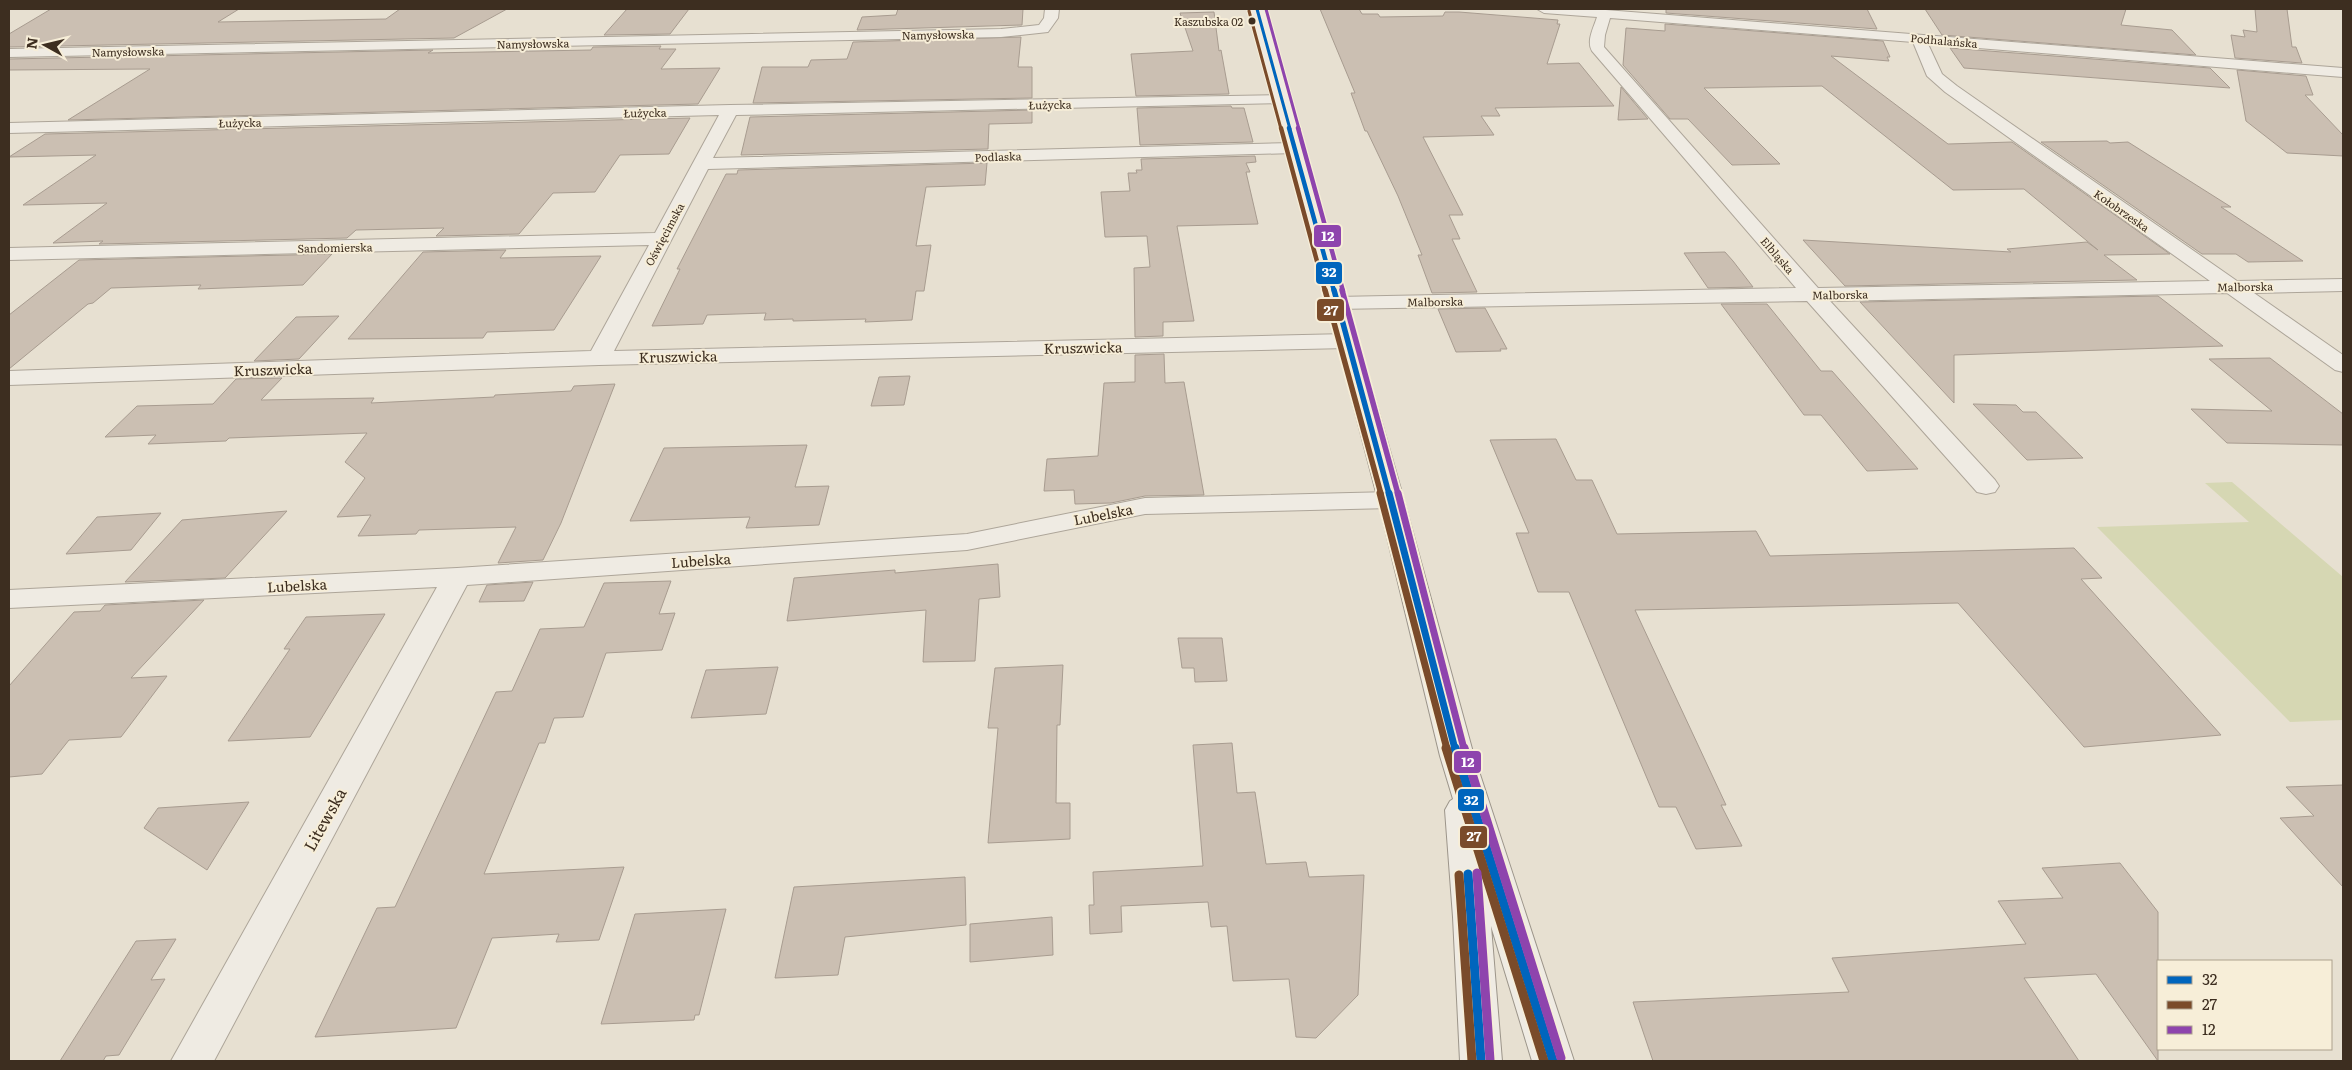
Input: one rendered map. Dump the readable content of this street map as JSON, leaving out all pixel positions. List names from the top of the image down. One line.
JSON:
{"streets":{"street":["Namysłowska","Podhalańska","Łużycka","Podlaska","Kołobrzeska","Oświęcimska","Sandomierska","Elbląska","Malborska","Kruszwicka","Lubelska","Litewska"]},"crossings":[["Podhalańska","Kołobrzeska"],["Podhalańska","Elbląska"],["Łużycka","Oświęcimska"],["Podlaska","Oświęcimska"],["Kołobrzeska","Malborska"],["Oświęcimska","Sandomierska"],["Oświęcimska","Kruszwicka"],["Elbląska","Malborska"],["Lubelska","Litewska"]],"places":["Kaszubska 02"],"lines":["transit line 32","transit line 12","transit line 27"],"legend":["32","27","12"],"north":"left"}
